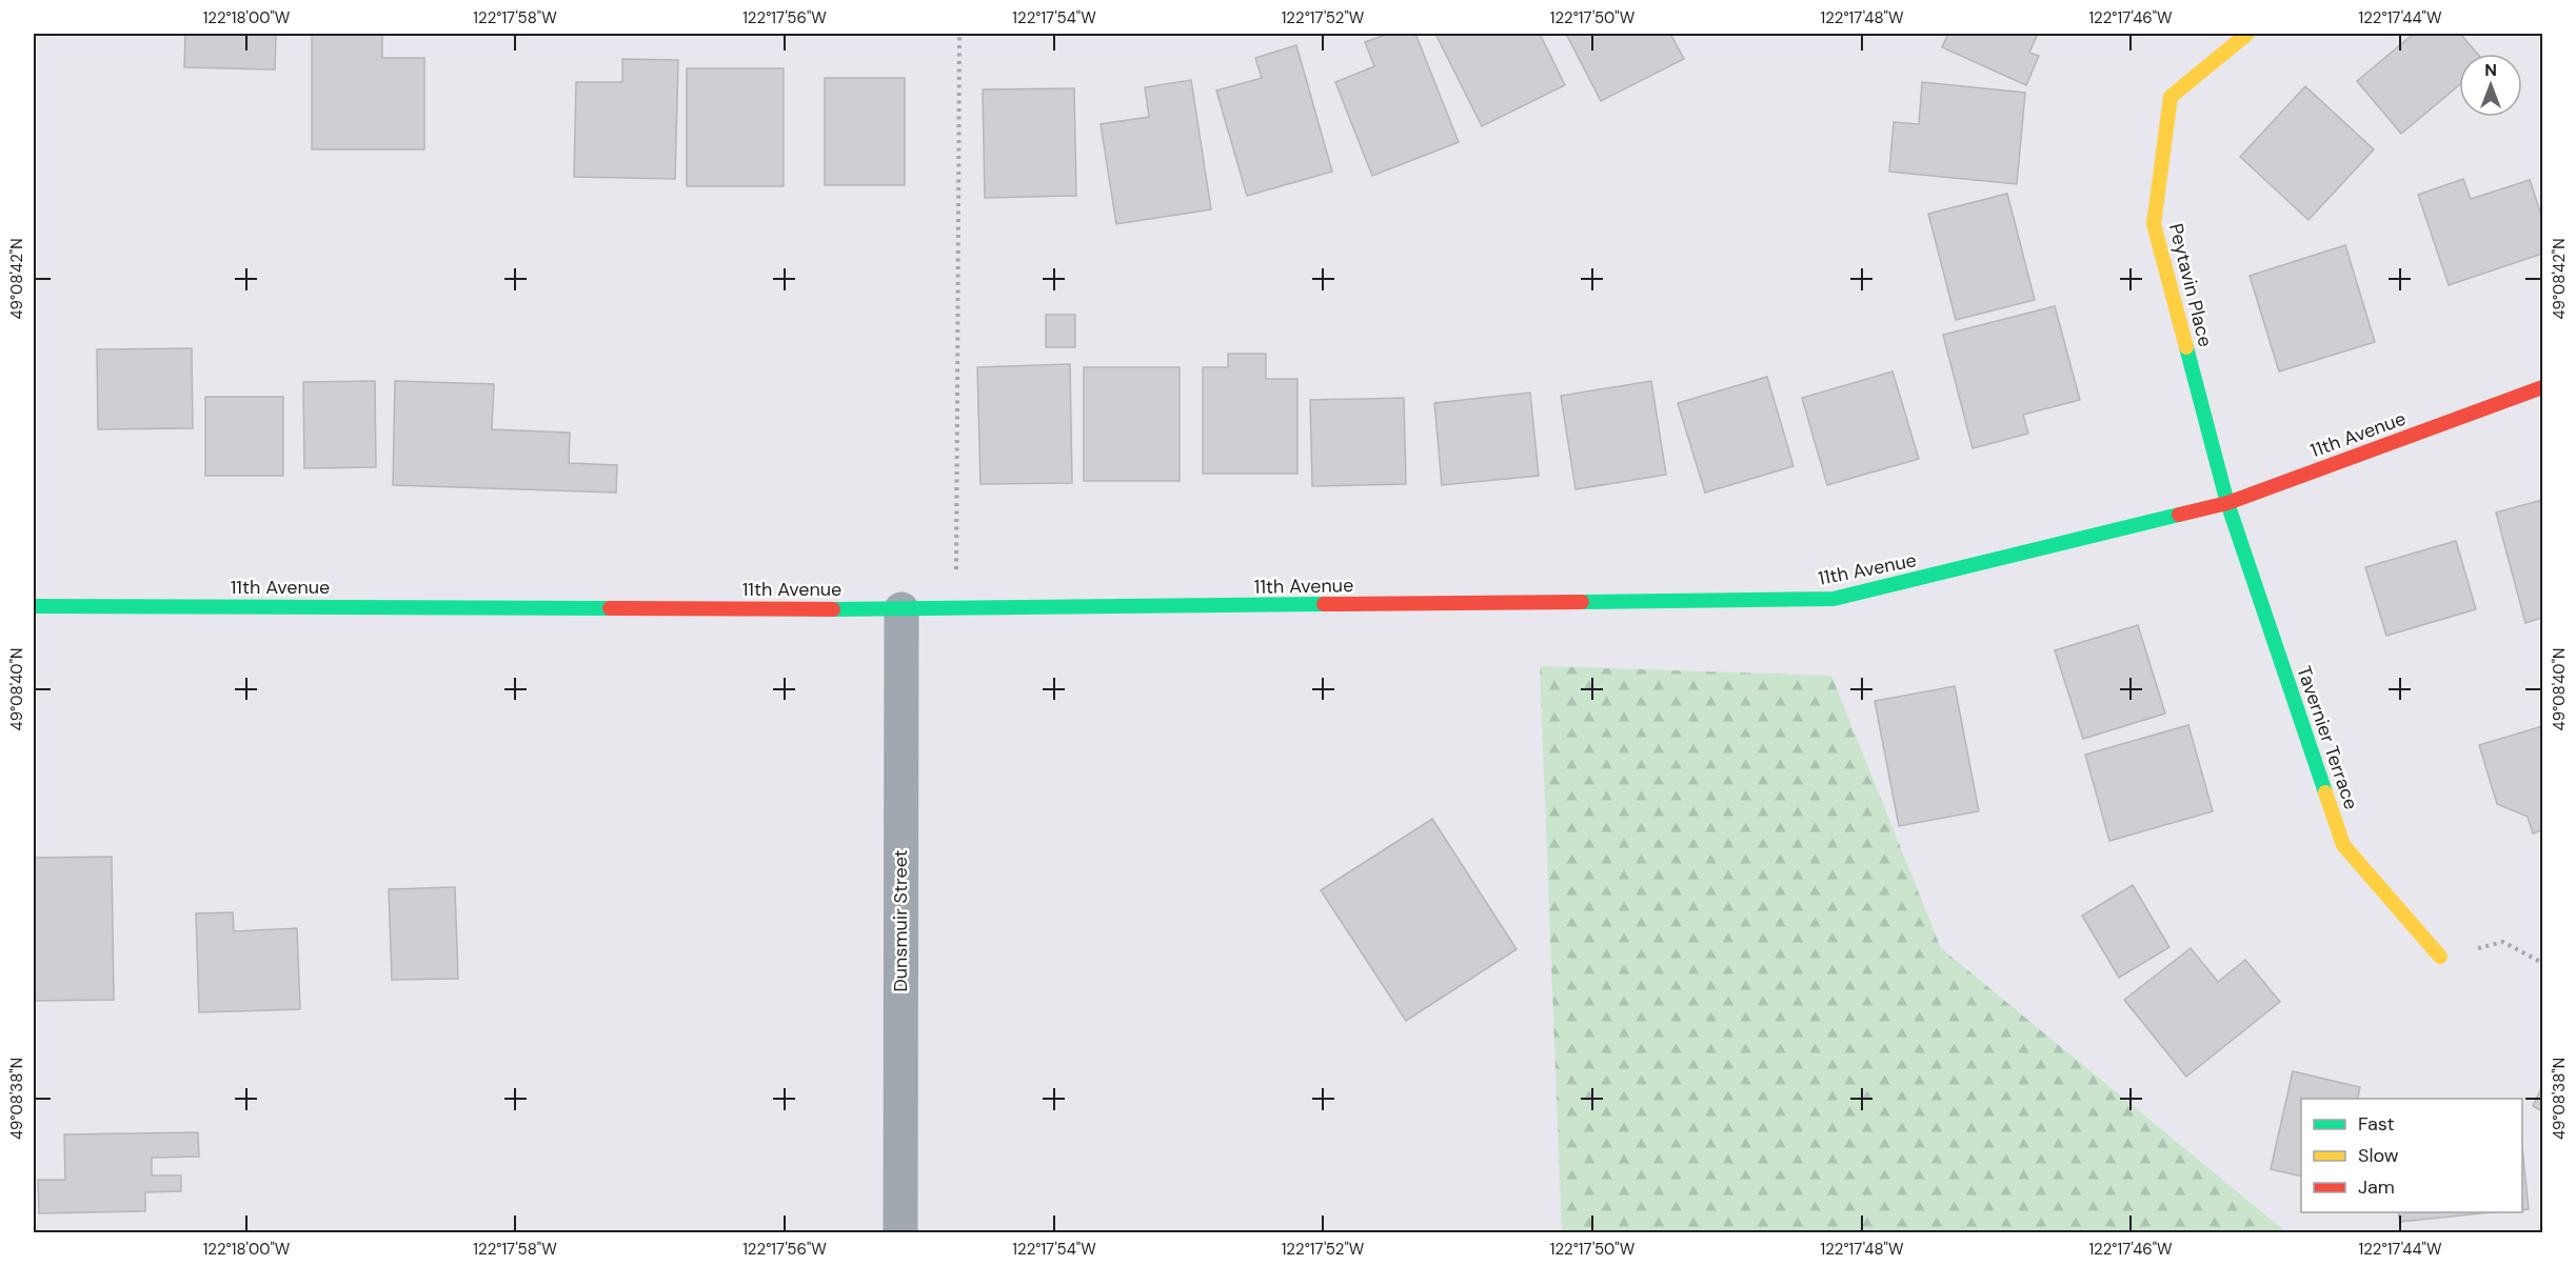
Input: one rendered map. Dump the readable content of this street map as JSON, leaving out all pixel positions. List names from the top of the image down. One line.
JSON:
{"streets":{"street":["Peytavin Place","11th Avenue","Tavernier Terrace","Dunsmuir Street"]},"crossings":[["Peytavin Place","11th Avenue"],["Peytavin Place","Tavernier Terrace"],["11th Avenue","Tavernier Terrace"],["11th Avenue","Dunsmuir Street"]],"legend":["Fast","Slow","Jam"],"north":"top","coordinates":["122°18'00\"W","122°17'58\"W","122°17'56\"W","122°17'54\"W","122°17'52\"W","122°17'50\"W","122°17'48\"W","122°17'46\"W","122°17'44\"W","49°08'42\"N","49°08'40\"N","49°08'38\"N"]}
